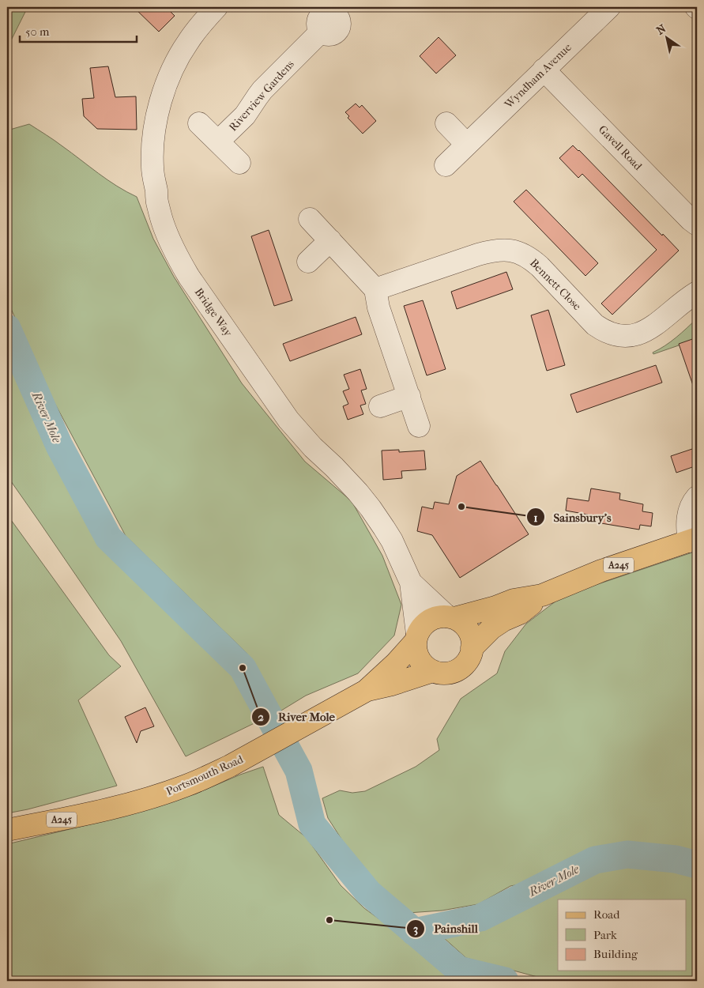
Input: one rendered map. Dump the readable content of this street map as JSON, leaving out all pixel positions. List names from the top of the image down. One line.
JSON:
{"streets":{"main road":["A245","Portsmouth Road"],"street":["Wyndham Avenue","Riverview Gardens","Gavell Road","Bennett Close","Bridge Way"]},"crossings":[["Wyndham Avenue","Gavell Road"],["Bridge Way","Portsmouth Road"]],"water":["River Mole"],"places":["Sainsbury's","River Mole","Painshill"],"legend":["Road","Park","Building"],"scale_bar":"50 m","north":"top left"}
